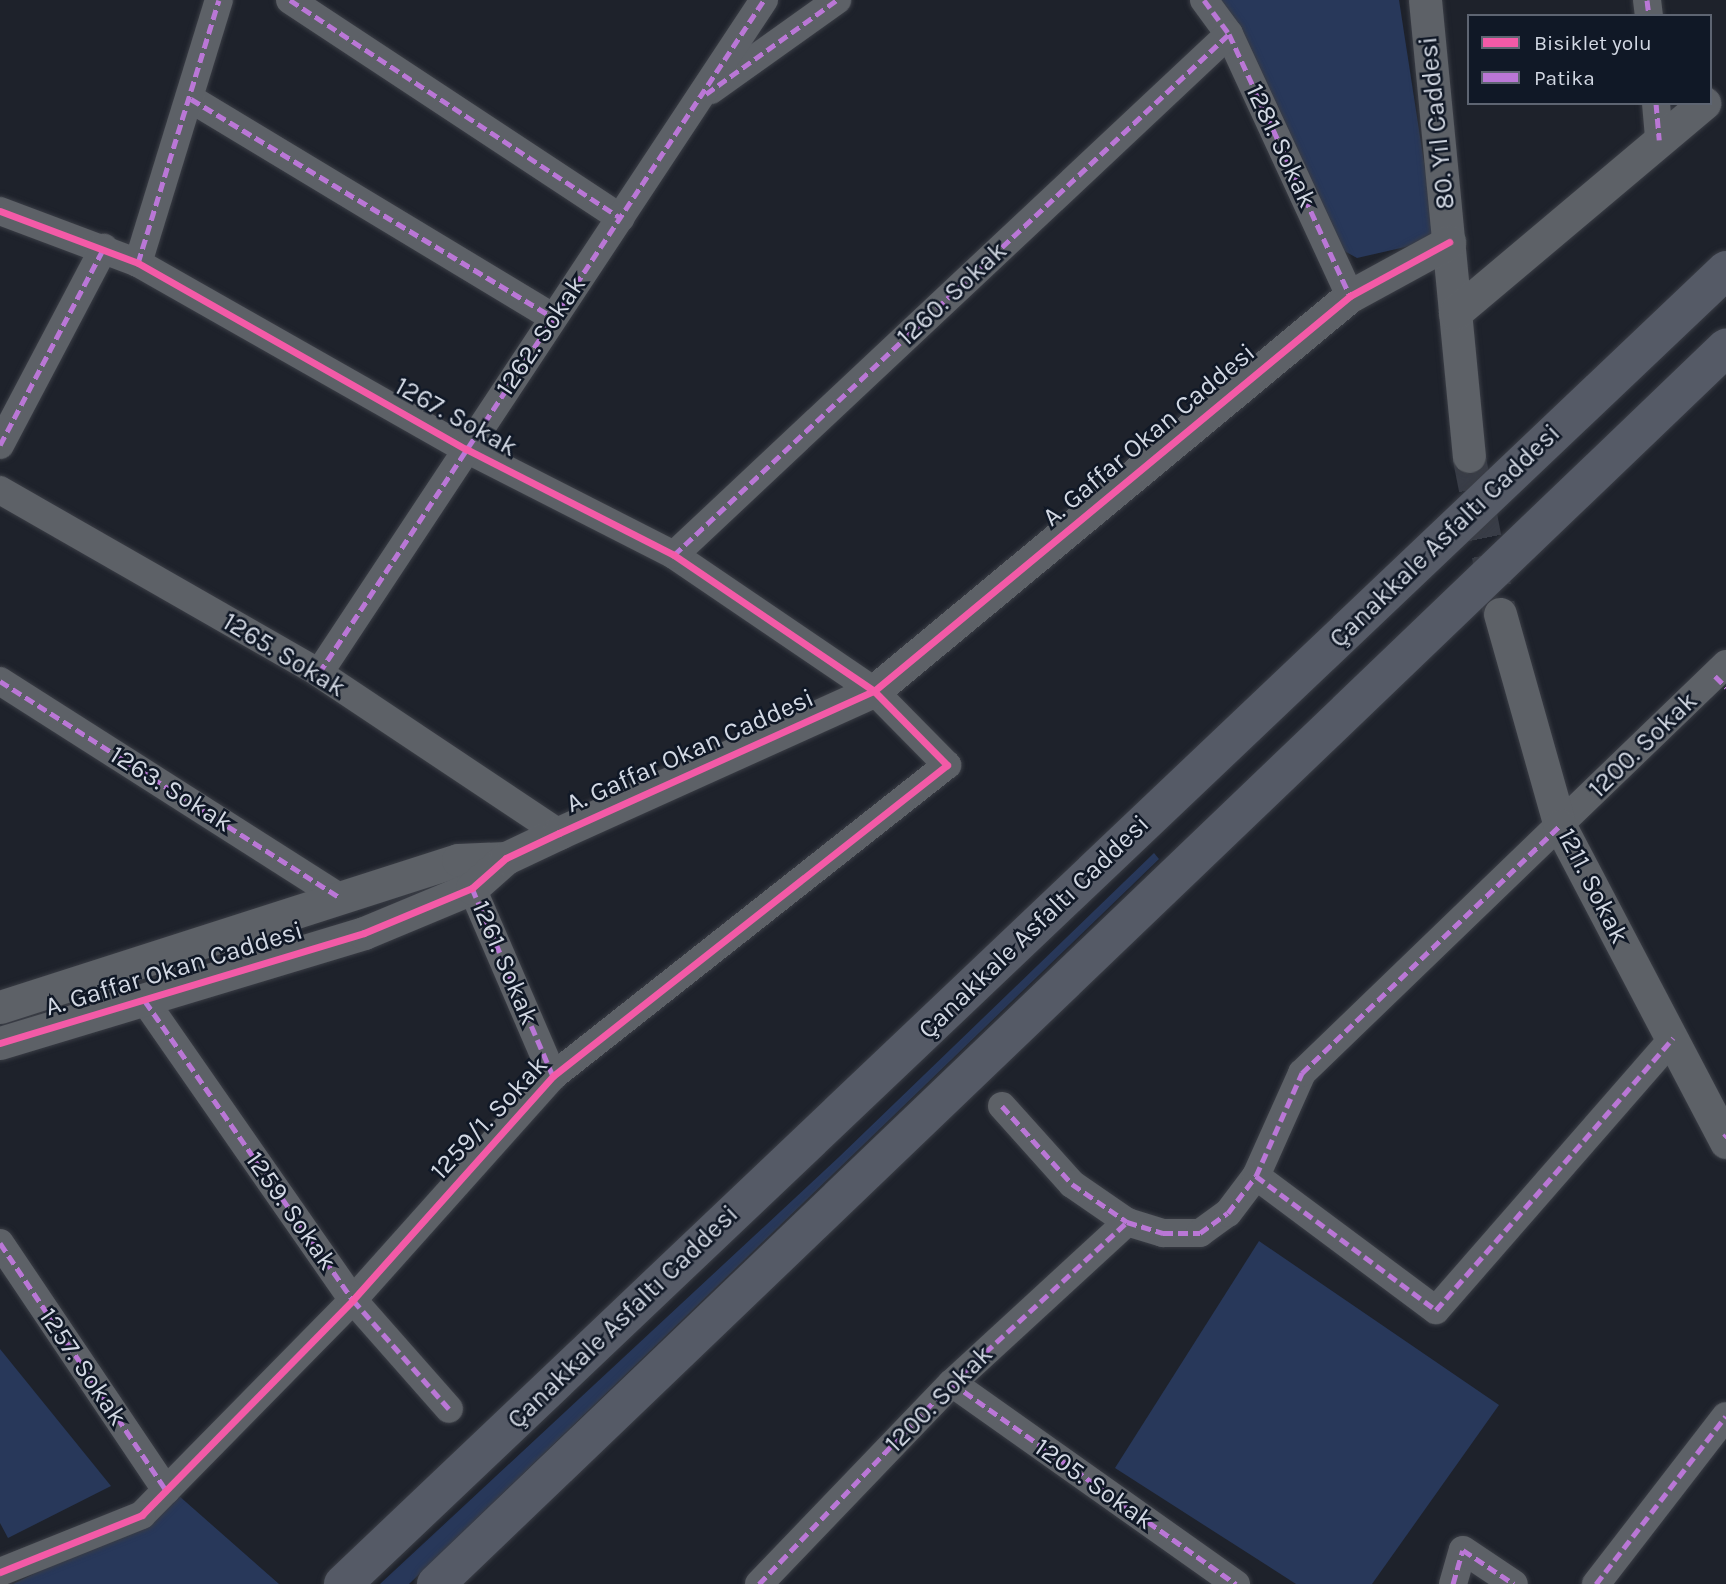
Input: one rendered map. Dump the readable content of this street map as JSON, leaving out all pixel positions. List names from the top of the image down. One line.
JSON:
{"streets":{"highway":["Çanakkale Asfaltı Caddesi"],"street":["80. Yıl Caddesi","1281. Sokak","1260. Sokak","1262. Sokak","1267. Sokak","A. Gaffar Okan Caddesi","1265. Sokak","1200. Sokak","1263. Sokak","1211. Sokak","1261. Sokak","1259/1. Sokak","1259. Sokak","1257. Sokak","1205. Sokak"]},"crossings":[["80. Yıl Caddesi","A. Gaffar Okan Caddesi"],["1281. Sokak","1260. Sokak"],["1281. Sokak","A. Gaffar Okan Caddesi"],["1260. Sokak","1267. Sokak"],["1262. Sokak","1267. Sokak"],["1262. Sokak","1265. Sokak"],["1267. Sokak","A. Gaffar Okan Caddesi"],["1267. Sokak","1259/1. Sokak"],["A. Gaffar Okan Caddesi","1265. Sokak"],["A. Gaffar Okan Caddesi","1263. Sokak"],["A. Gaffar Okan Caddesi","1261. Sokak"],["A. Gaffar Okan Caddesi","1259. Sokak"],["1200. Sokak","1211. Sokak"],["1200. Sokak","1205. Sokak"],["1261. Sokak","1259/1. Sokak"],["1259/1. Sokak","1259. Sokak"],["1259/1. Sokak","1257. Sokak"]],"legend":["Bisiklet yolu","Patika"]}
